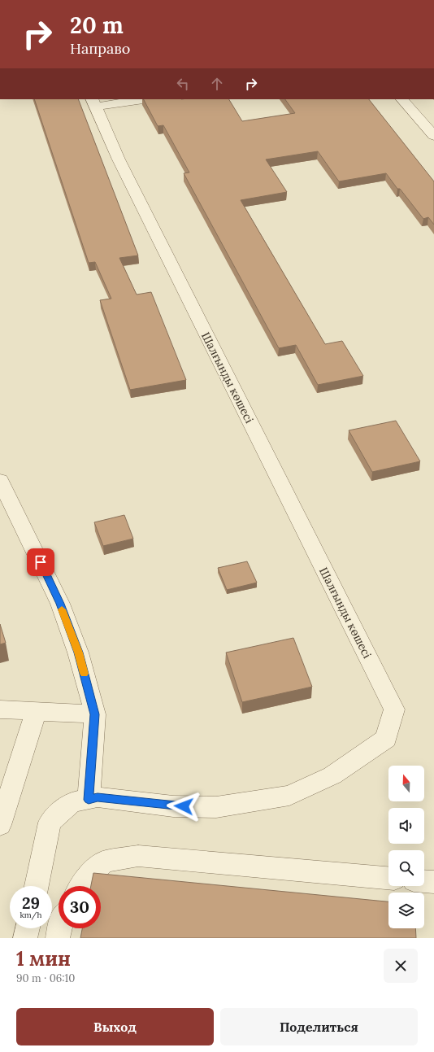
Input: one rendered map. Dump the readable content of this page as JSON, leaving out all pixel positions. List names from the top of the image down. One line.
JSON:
{"streets":{"street":["Шалғынды көшесі"]},"north":"top","page":{"turn":["20 m","Направо"],"speed":"29 km/h","limit":"30","heading":["1 мин","90 m · 06:10"],"buttons":["Выход","Поделиться"]}}
